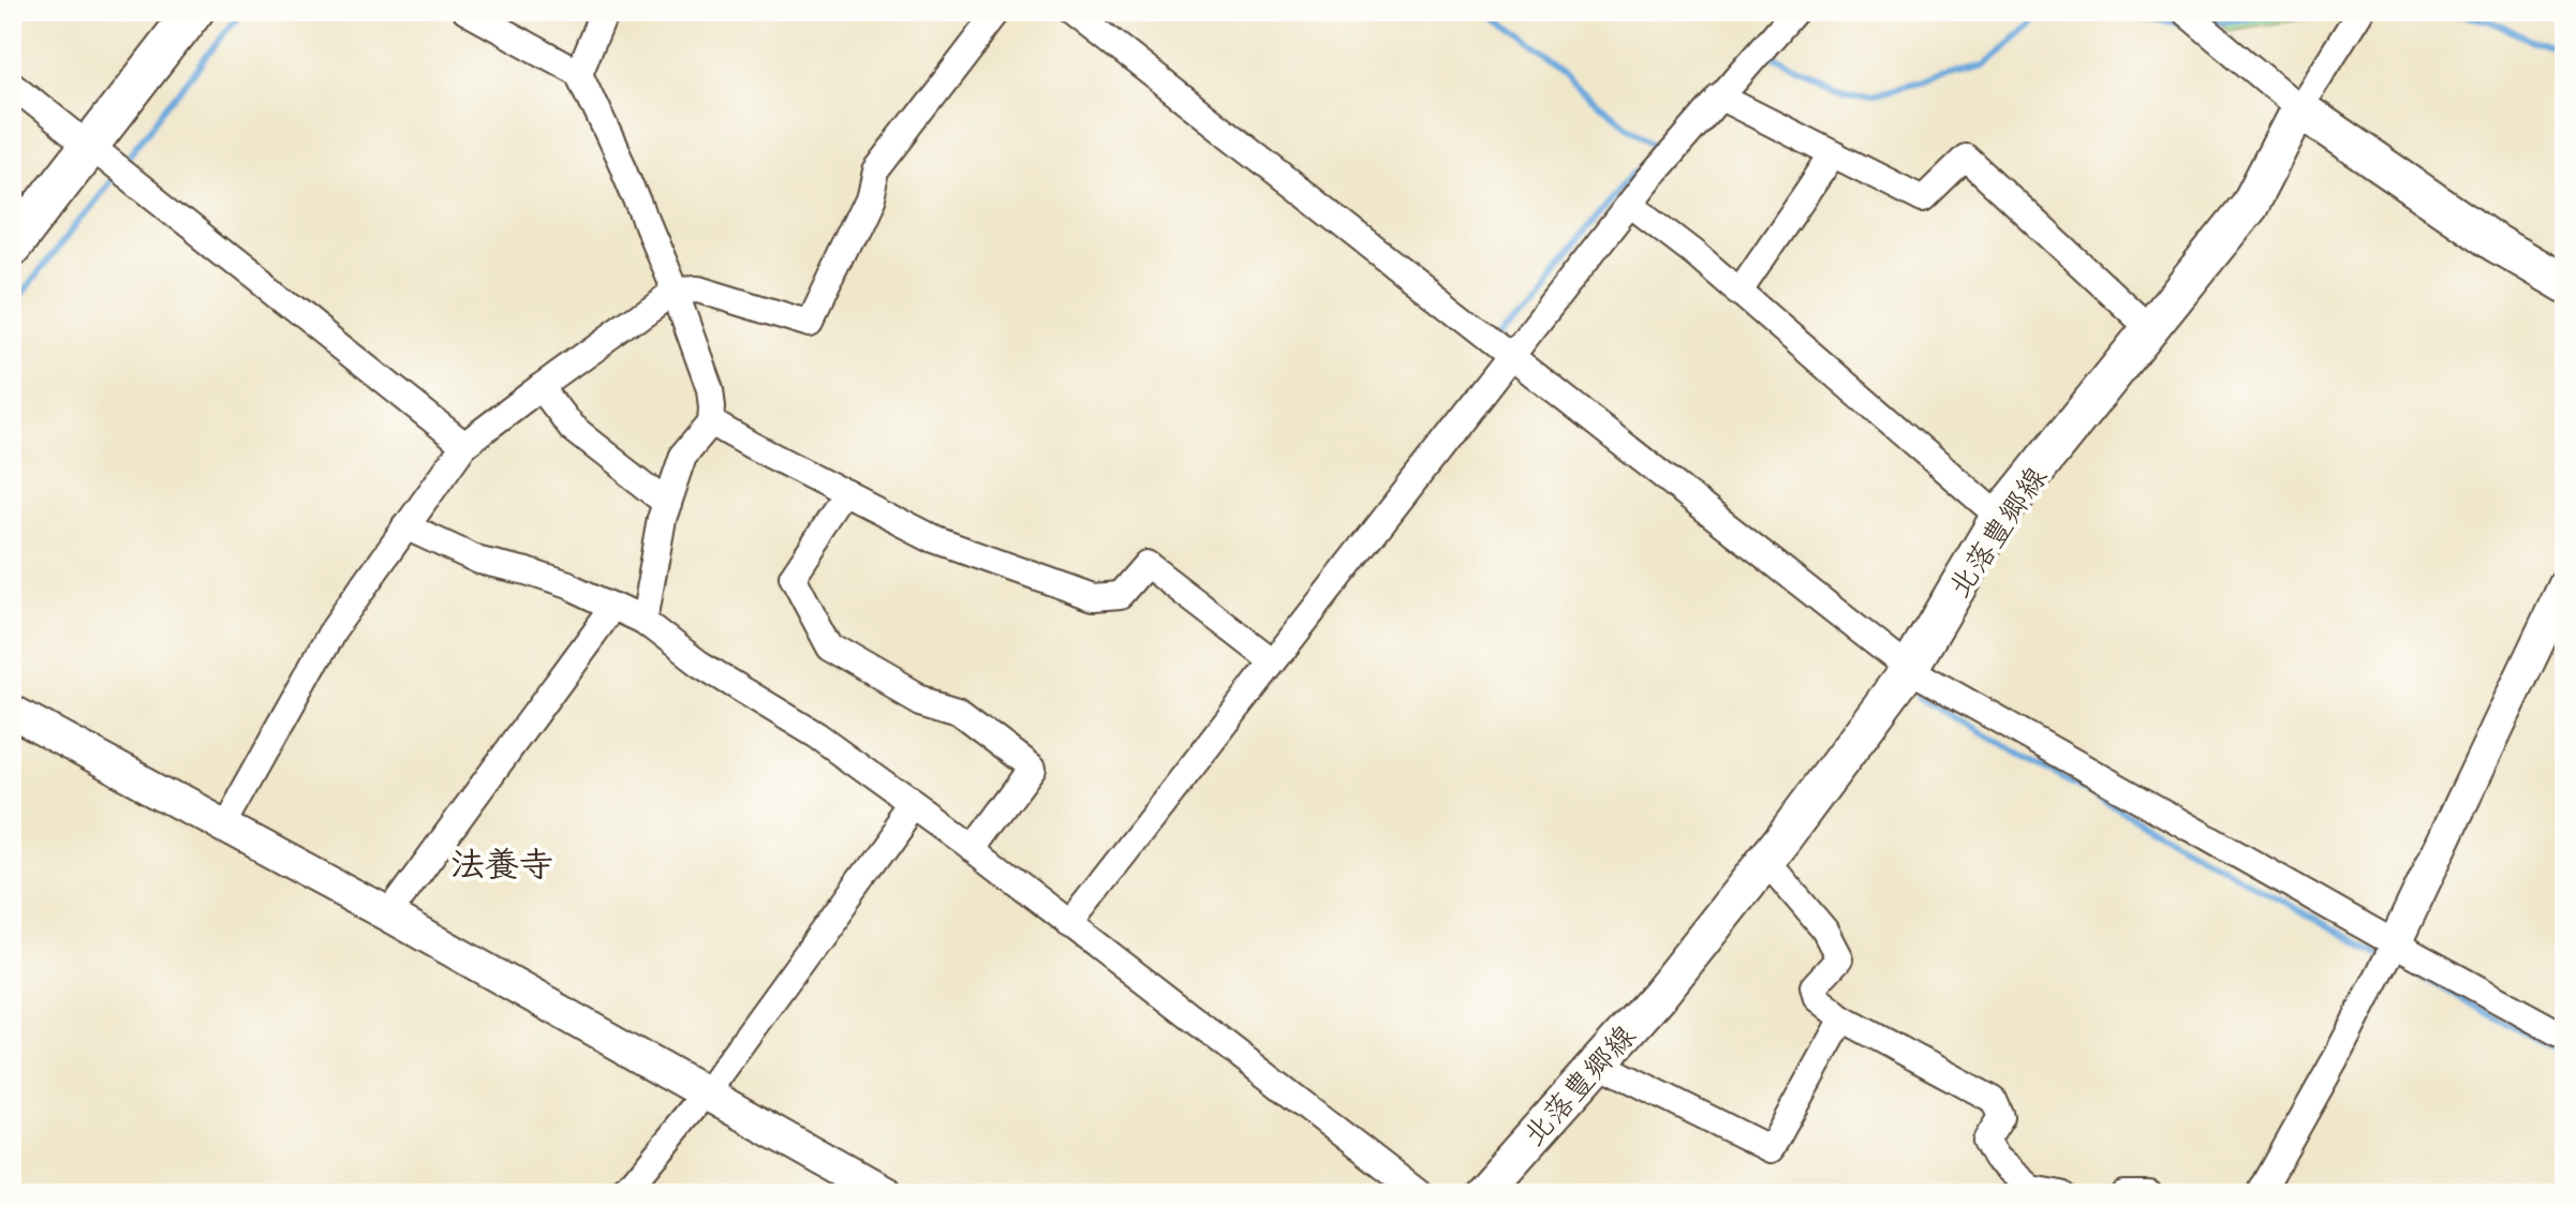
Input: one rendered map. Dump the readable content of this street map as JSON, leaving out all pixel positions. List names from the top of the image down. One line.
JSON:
{"streets":{"main road":["北落豊郷線"]},"districts":["法養寺"]}
